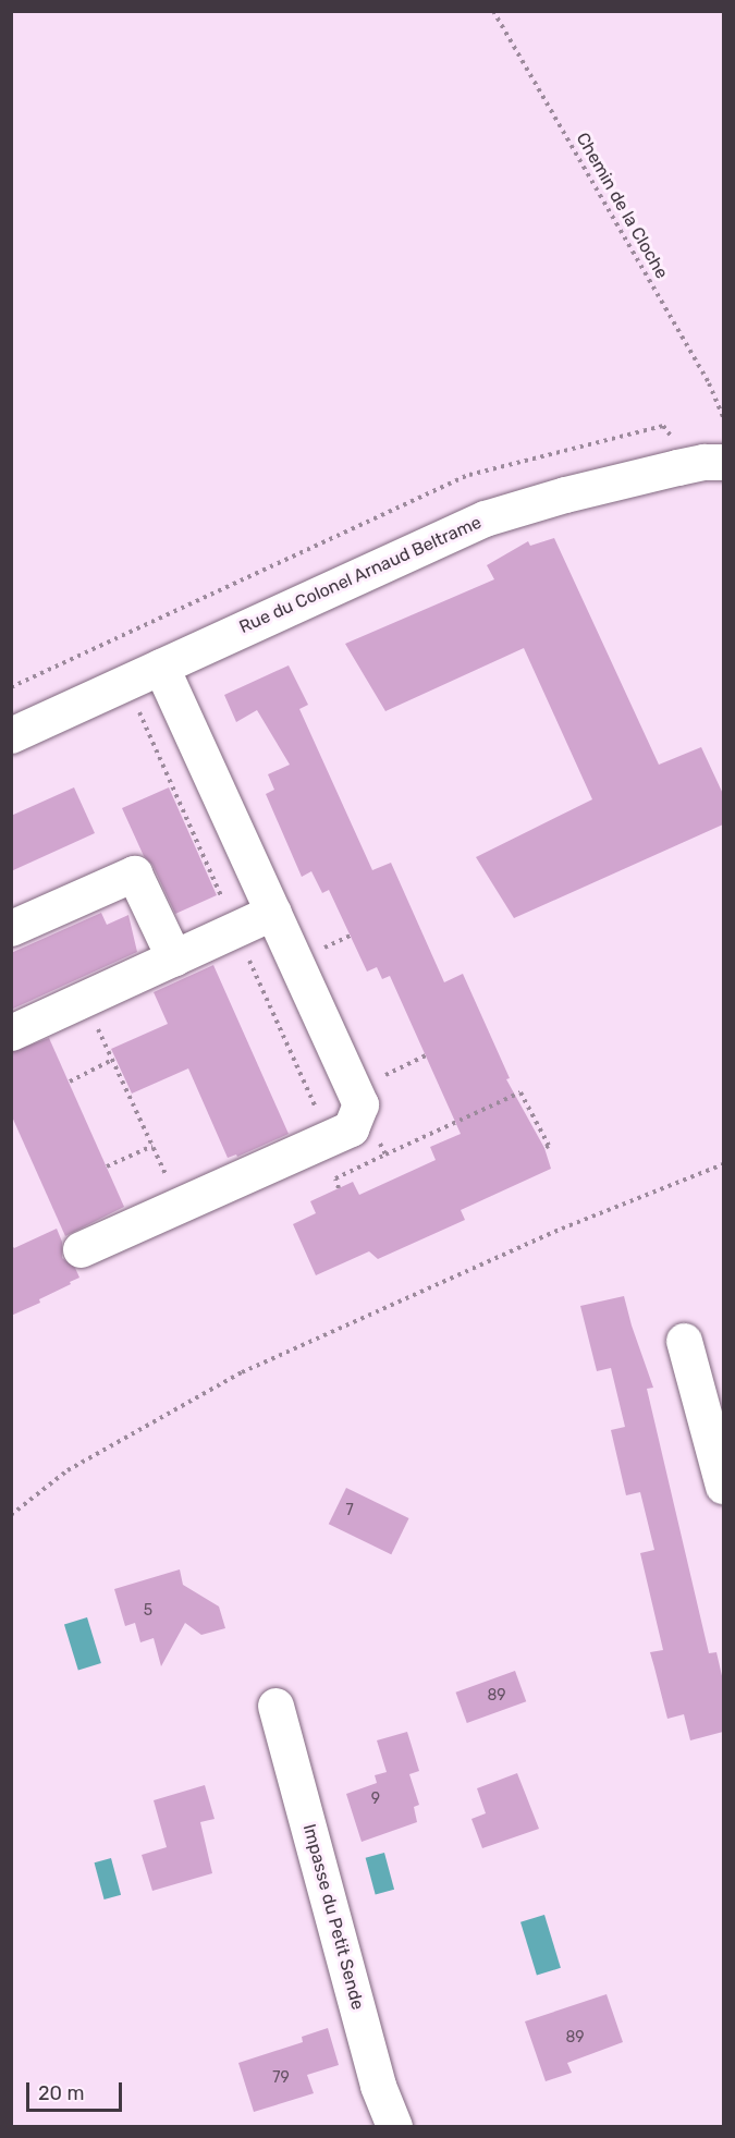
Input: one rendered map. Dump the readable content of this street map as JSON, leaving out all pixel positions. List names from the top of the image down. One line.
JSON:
{"streets":{"street":["Rue du Colonel Arnaud Beltrame","Impasse du Petit Sende"],"path":["Chemin de la Cloche"]},"house_numbers":["7","5","89","9","89","79"],"scale_bar":"20 m"}
